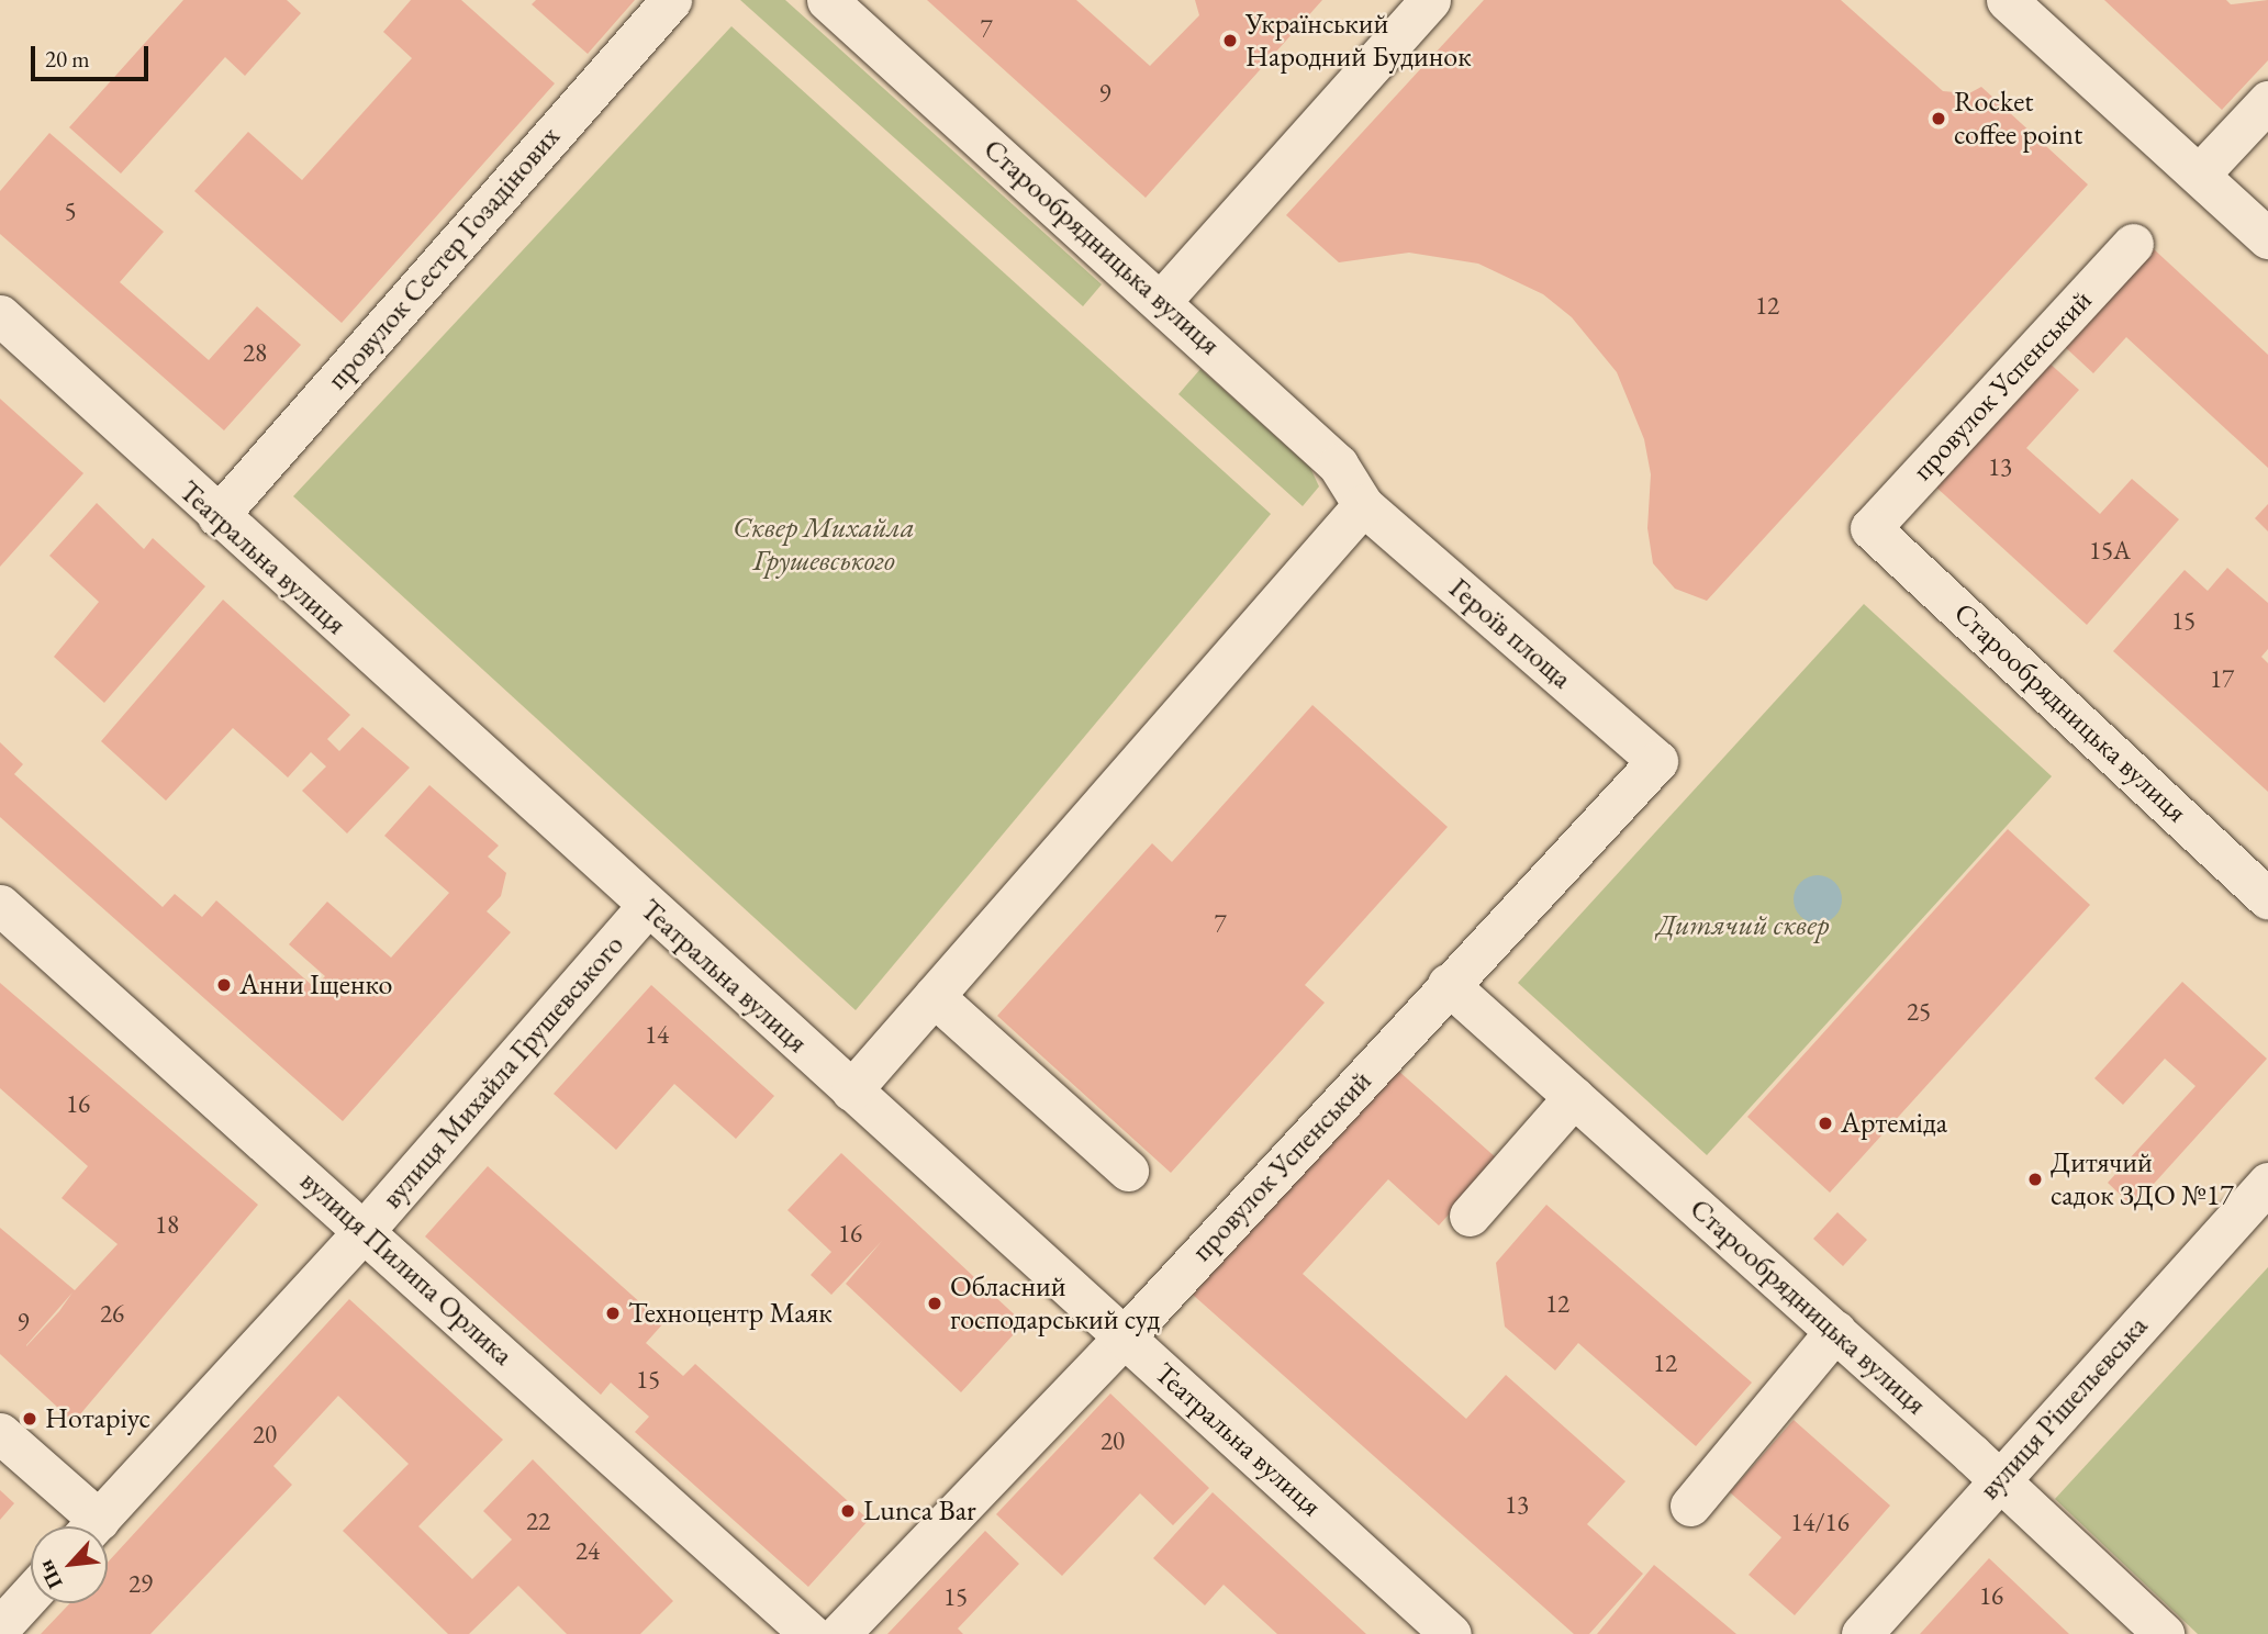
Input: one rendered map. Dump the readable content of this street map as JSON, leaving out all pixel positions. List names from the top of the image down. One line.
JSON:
{"streets":{"street":["Старообрядницька вулиця","провулок Сестер Гозадінових","провулок Успенський","Театральна вулиця","Героїв площа","вулиця Михайла Грушевського","вулиця Пилипа Орлика","вулиця Рішельєвська"]},"crossings":[["Старообрядницька вулиця","провулок Успенський"],["Старообрядницька вулиця","Героїв площа"],["Старообрядницька вулиця","вулиця Рішельєвська"],["провулок Сестер Гозадінових","Театральна вулиця"],["провулок Успенський","Театральна вулиця"],["провулок Успенський","Героїв площа"],["Театральна вулиця","вулиця Михайла Грушевського"],["вулиця Михайла Грушевського","вулиця Пилипа Орлика"]],"parks":["Сквер Михайла Грушевського","Дитячий сквер"],"places":["Український Народний Будинок","Rocket coffee point","Анни Іщенко","Артеміда","Дитячий садок ЗДО №17","Обласний господарський суд","Техноцентр Маяк","Нотаріус","Lunca Bar"],"house_numbers":["7","9","5","12","28","13","15А","15","17","7","25","14","16","18","16","12","26","9","12","15","20","20","13","22","14/16","24","29","16","15"],"scale_bar":"20 m","north":"bottom left"}
